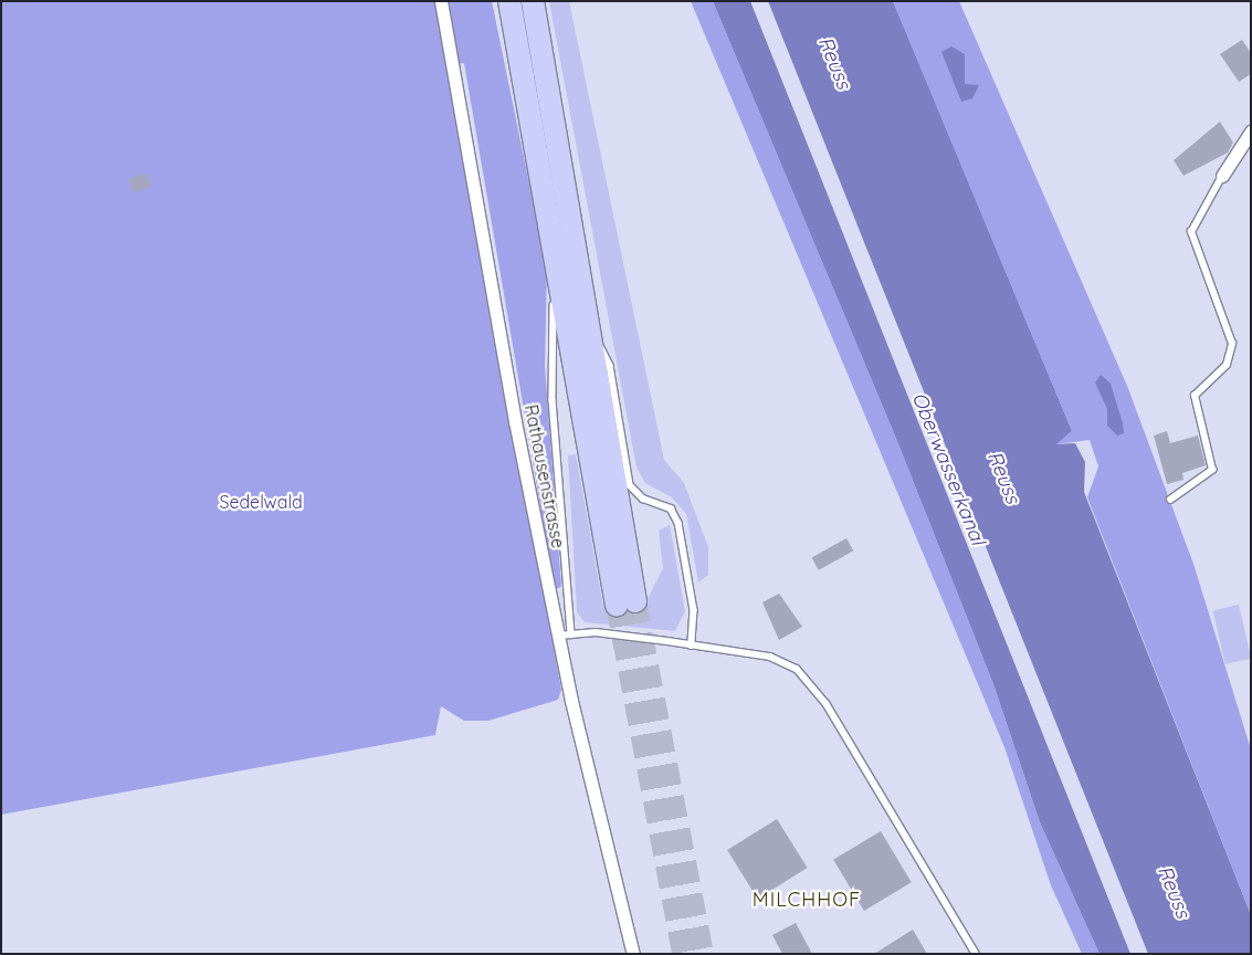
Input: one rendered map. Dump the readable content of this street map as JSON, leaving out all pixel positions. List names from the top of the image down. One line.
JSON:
{"streets":{"street":["Rathausenstrasse"]},"districts":["MILCHHOF"],"water":["Reuss","Oberwasserkanal"],"parks":["Sedelwald"]}
